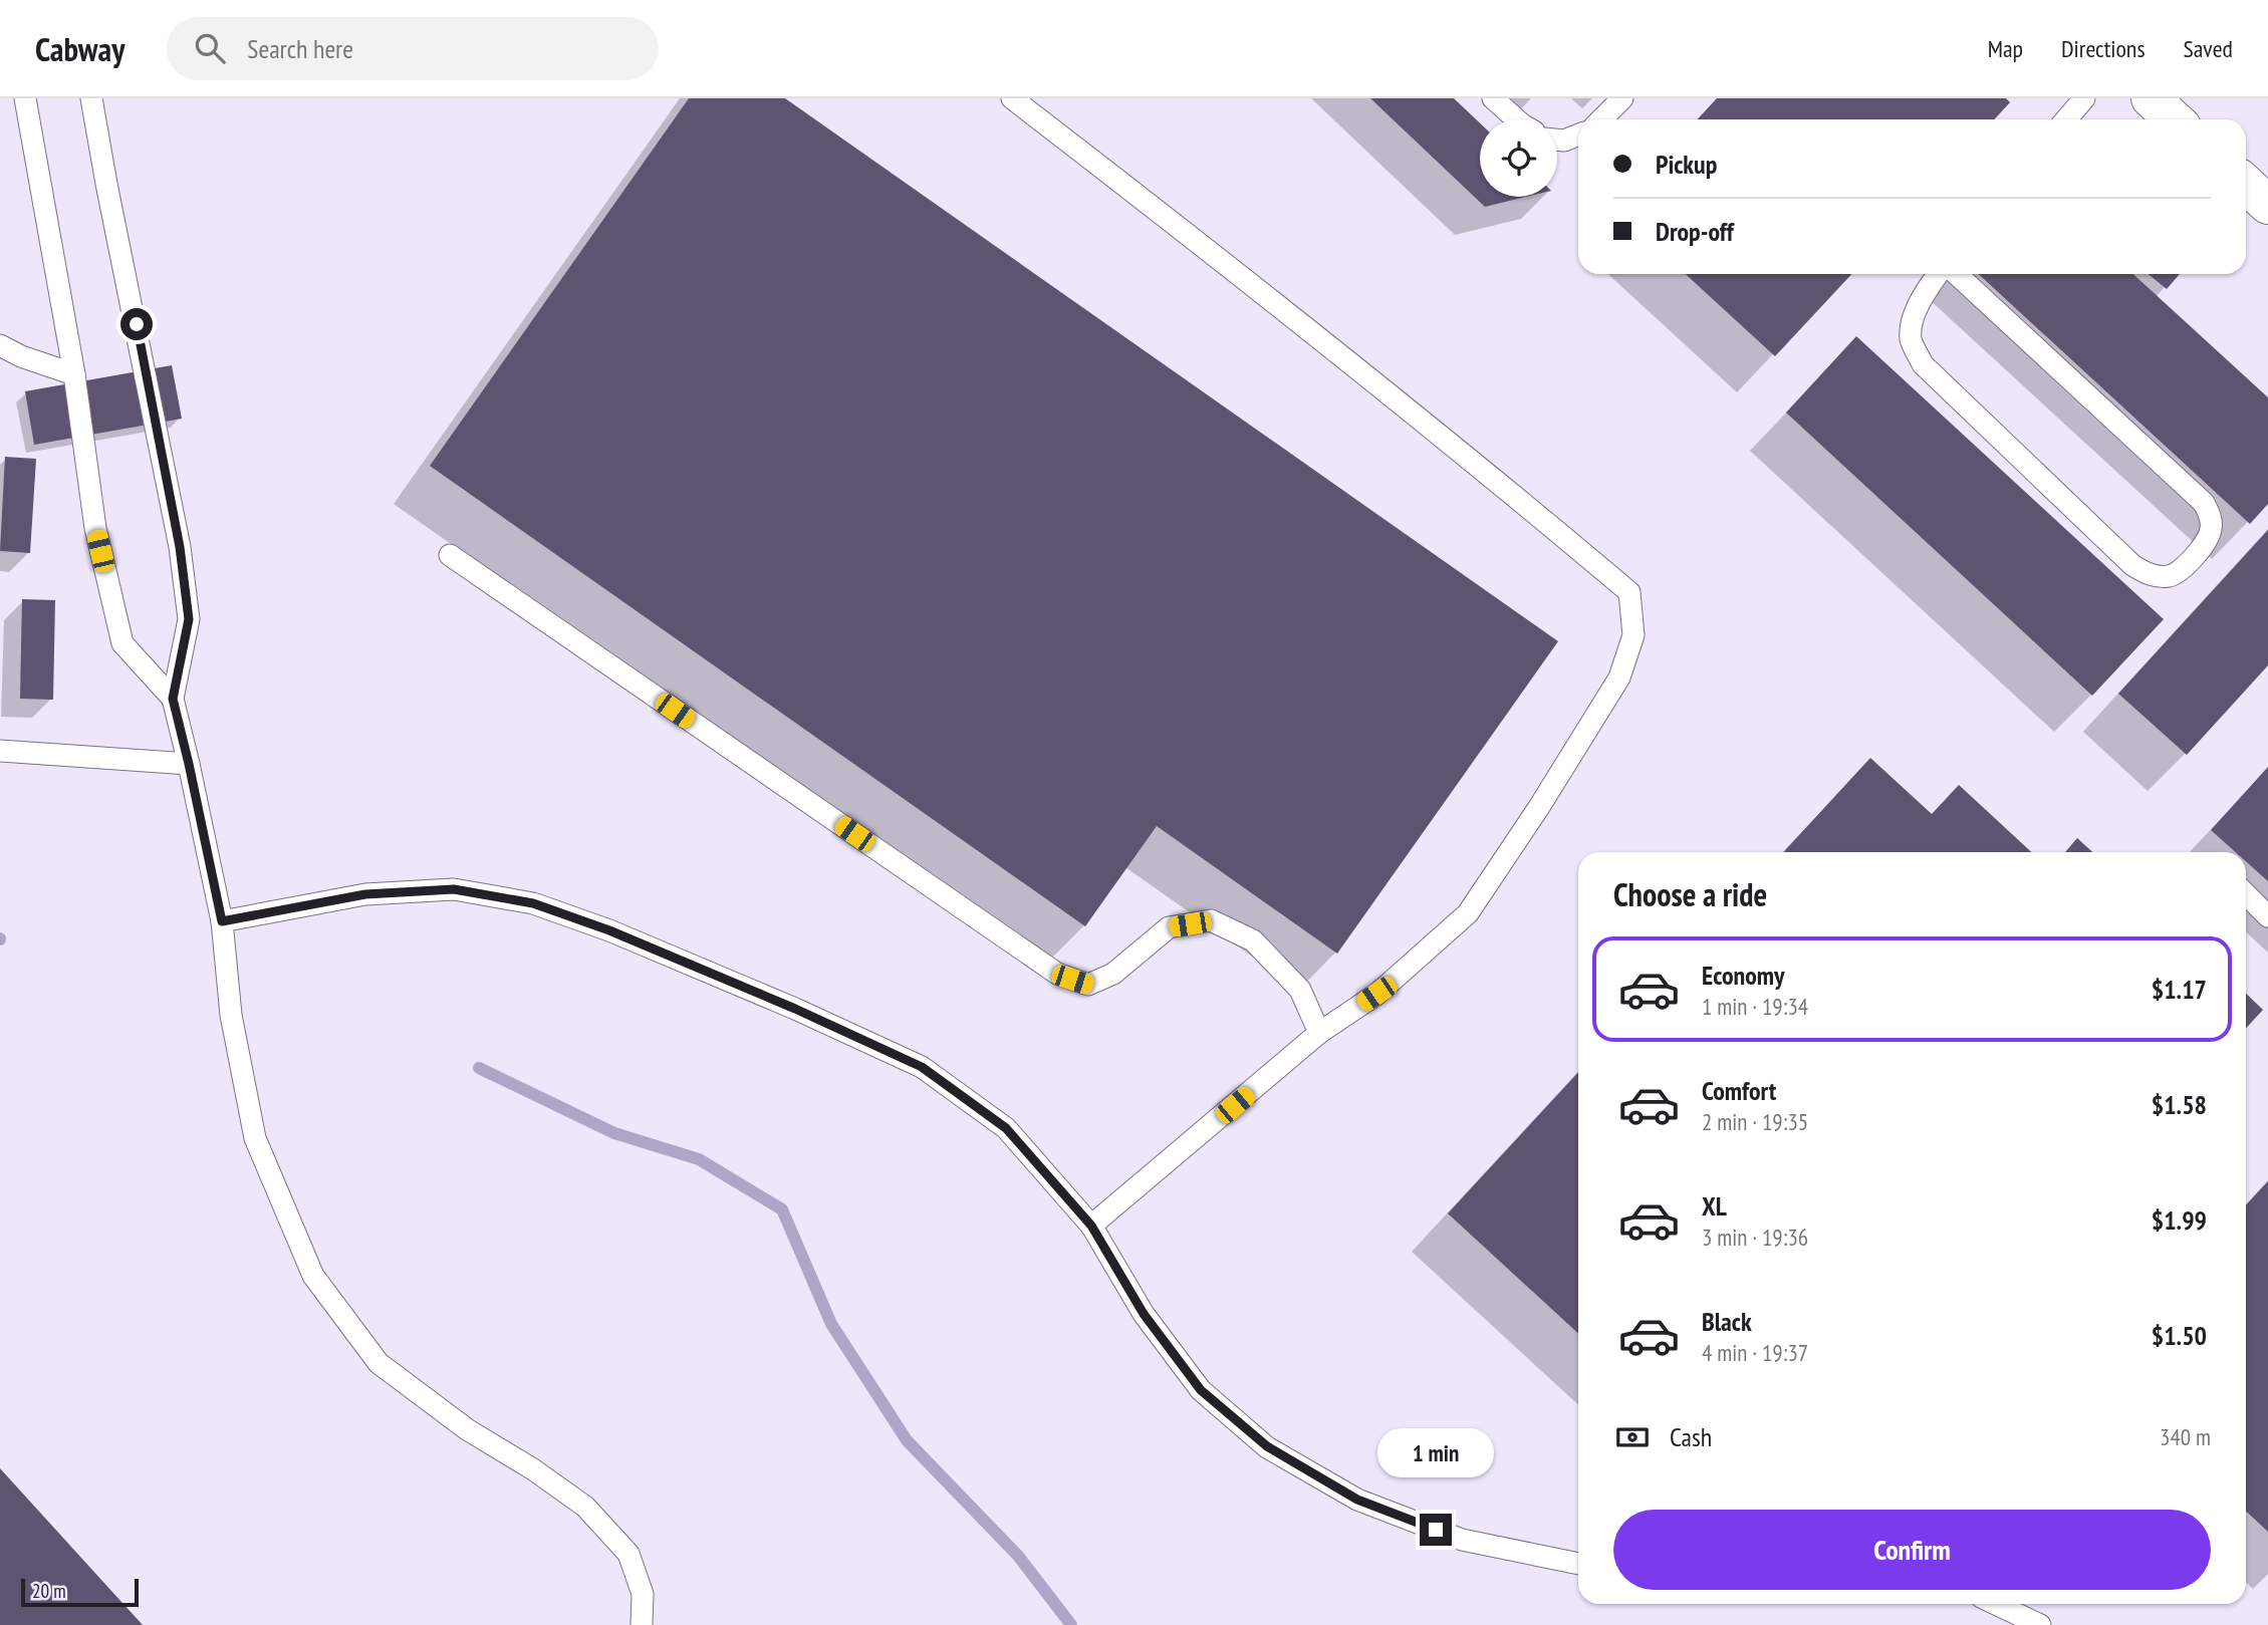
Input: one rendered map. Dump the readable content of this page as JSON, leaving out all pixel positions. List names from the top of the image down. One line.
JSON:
{"scale_bar":"20 m","page":{"header":"Cabway","search":"Search here","nav":["Map","Directions","Saved"],"banner":["Pickup","Drop-off"],"heading":"Choose a ride","list":[{"name":"Economy","note":"1 min · 19:34","value":"$1.17"},{"name":"Comfort","note":"2 min · 19:35","value":"$1.58"},{"name":"XL","note":"3 min · 19:36","value":"$1.99"},{"name":"Black","note":"4 min · 19:37","value":"$1.50"}],"pay":["Cash","340 m"],"bubble":"1 min","buttons":"Confirm","scale":"20 m"}}
